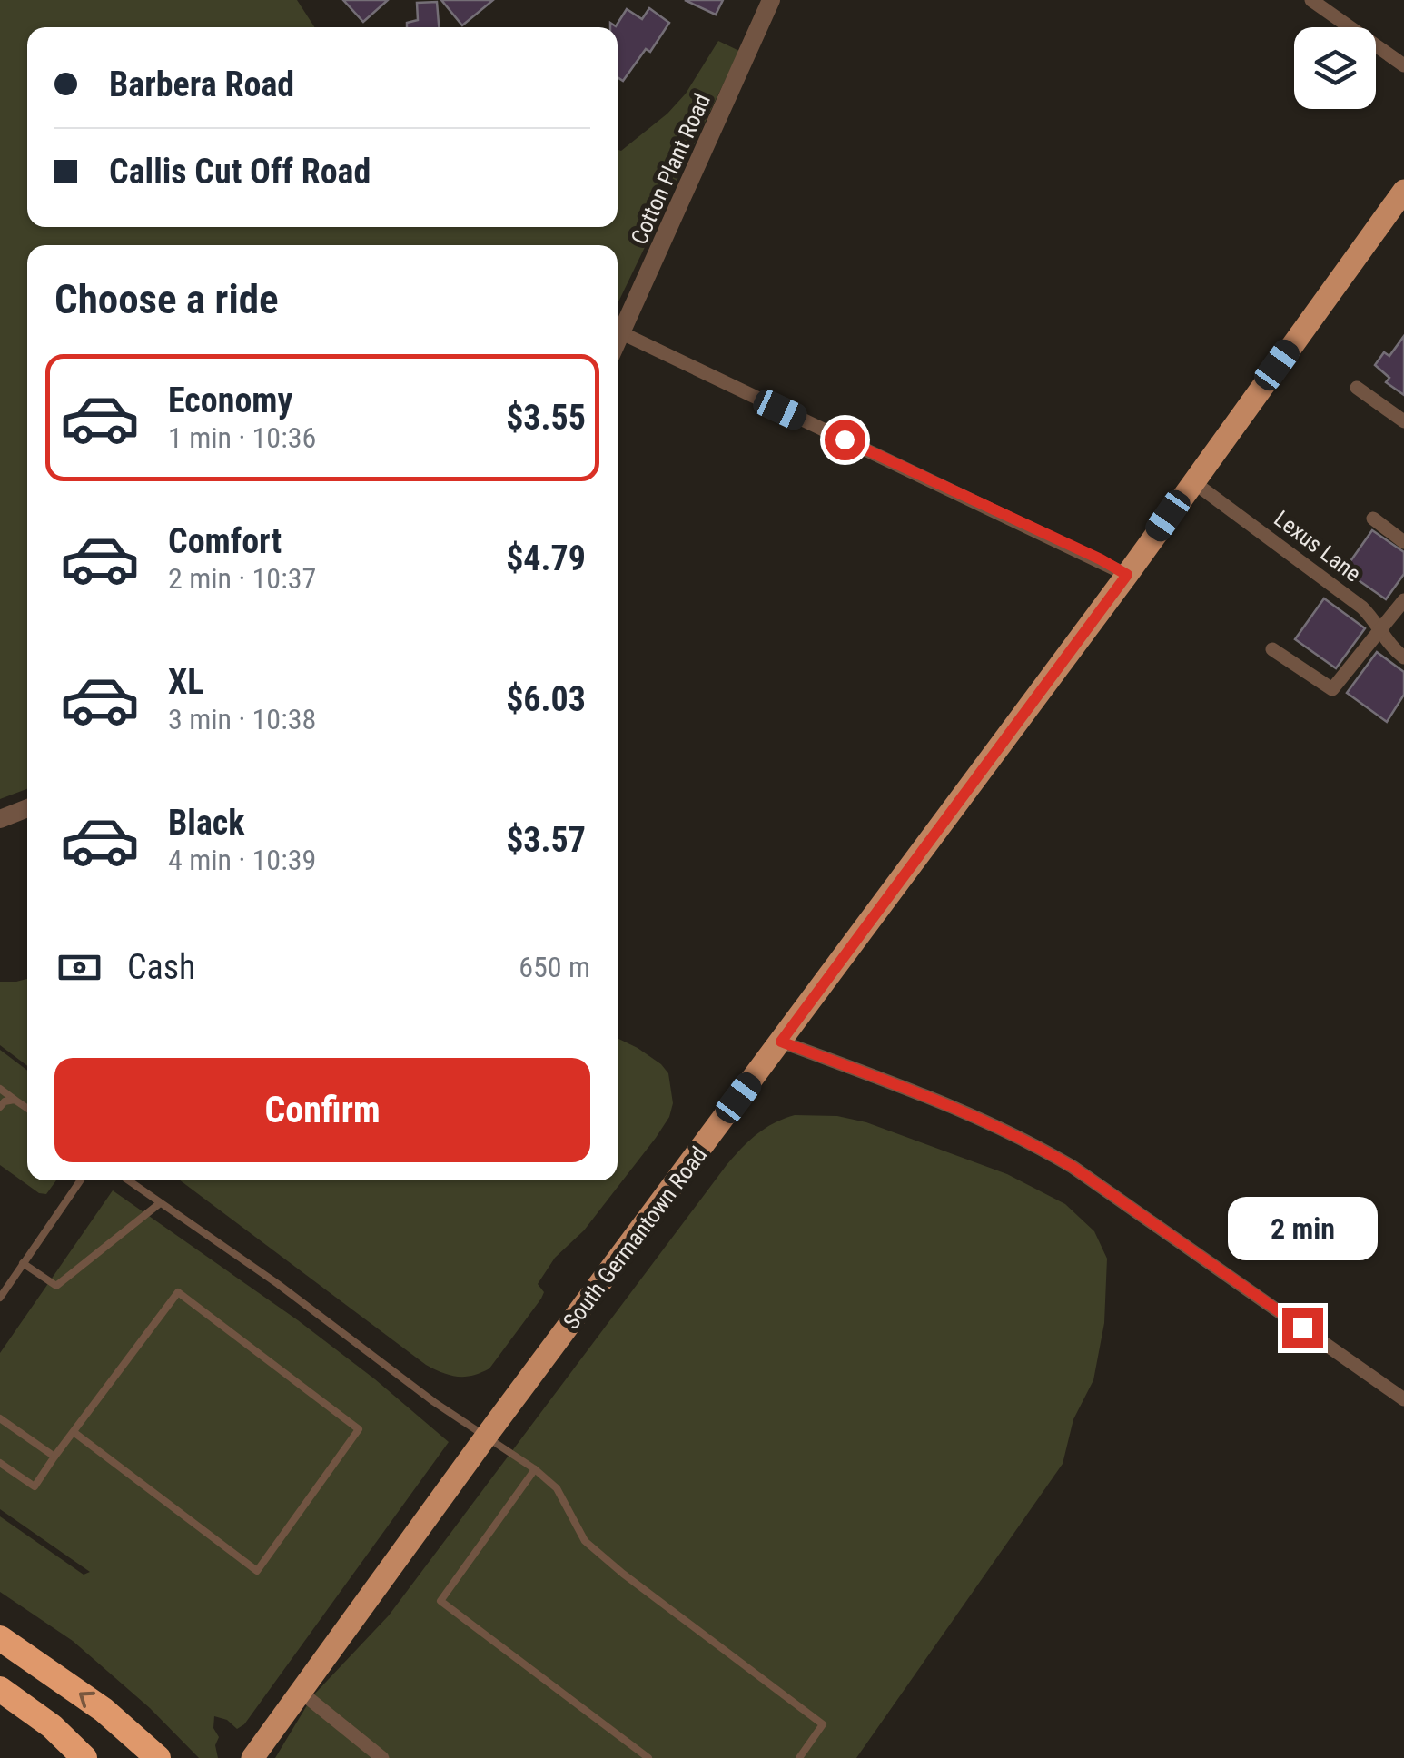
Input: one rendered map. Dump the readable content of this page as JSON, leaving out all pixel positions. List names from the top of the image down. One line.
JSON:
{"streets":{"main road":["South Germantown Road"],"street":["Cotton Plant Road","Lexus Lane"]},"crossings":[["Lexus Lane","South Germantown Road"]],"page":{"banner":["Barbera Road","Callis Cut Off Road"],"heading":"Choose a ride","list":[{"name":"Economy","note":"1 min · 10:36","value":"$3.55"},{"name":"Comfort","note":"2 min · 10:37","value":"$4.79"},{"name":"XL","note":"3 min · 10:38","value":"$6.03"},{"name":"Black","note":"4 min · 10:39","value":"$3.57"}],"pay":["Cash","650 m"],"buttons":"Confirm","bubble":"2 min"}}
